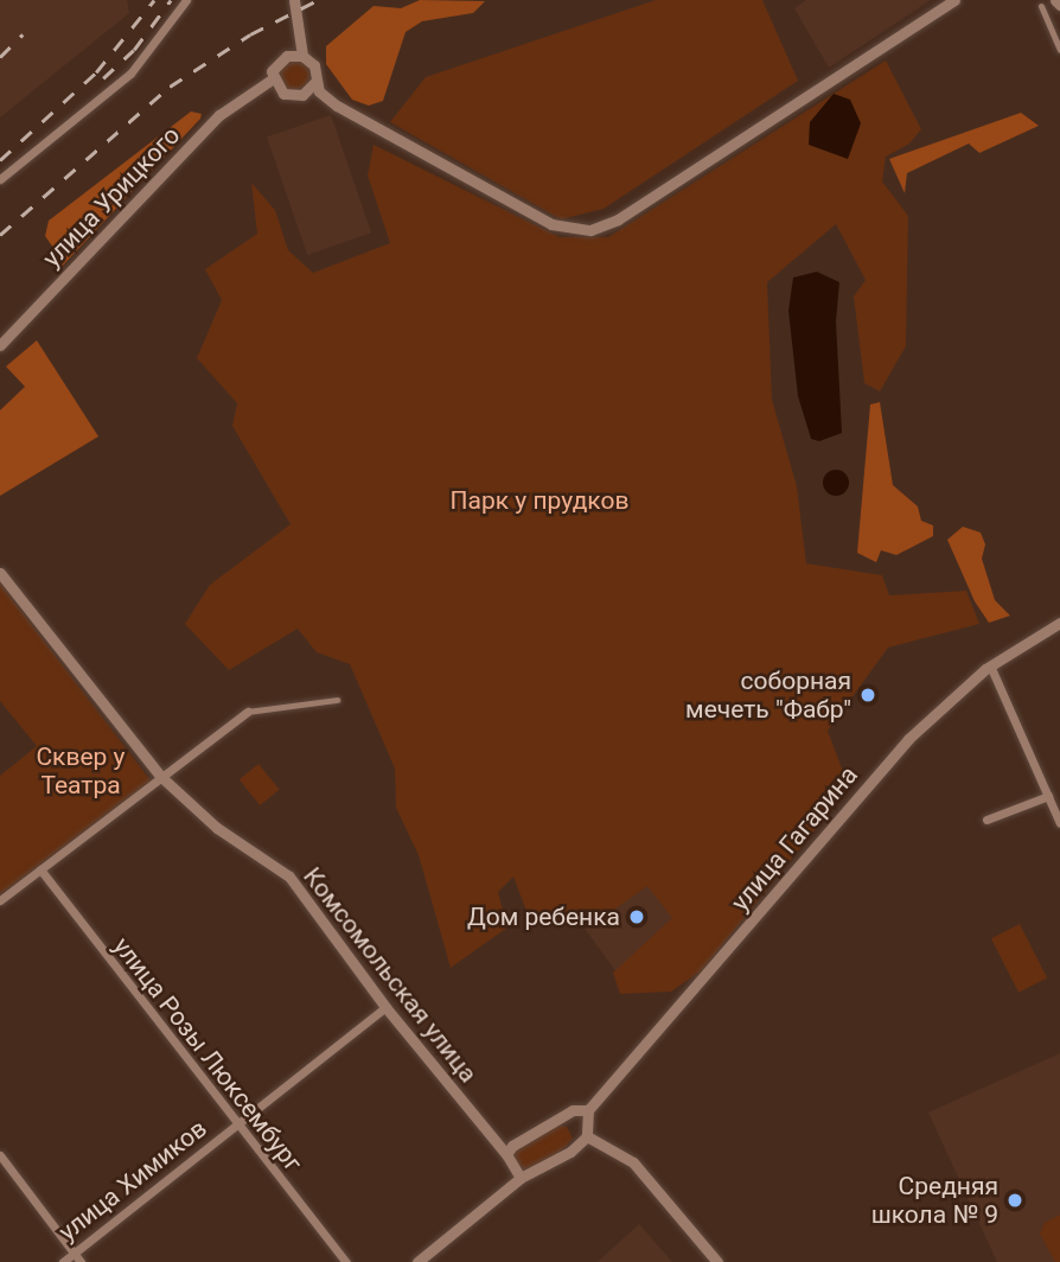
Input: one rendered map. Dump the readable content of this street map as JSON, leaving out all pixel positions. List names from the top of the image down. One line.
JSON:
{"streets":{"street":["улица Урицкого","улица Гагарина","Комсомольская улица","улица Розы Люксембург","улица Химиков"]},"crossings":[["Комсомольская улица","улица Химиков"],["улица Розы Люксембург","улица Химиков"]],"parks":["Парк у прудков","Сквер у Театра"],"places":["соборная мечеть \"Фабр\"","Дом ребенка","Средняя школа № 9"]}
